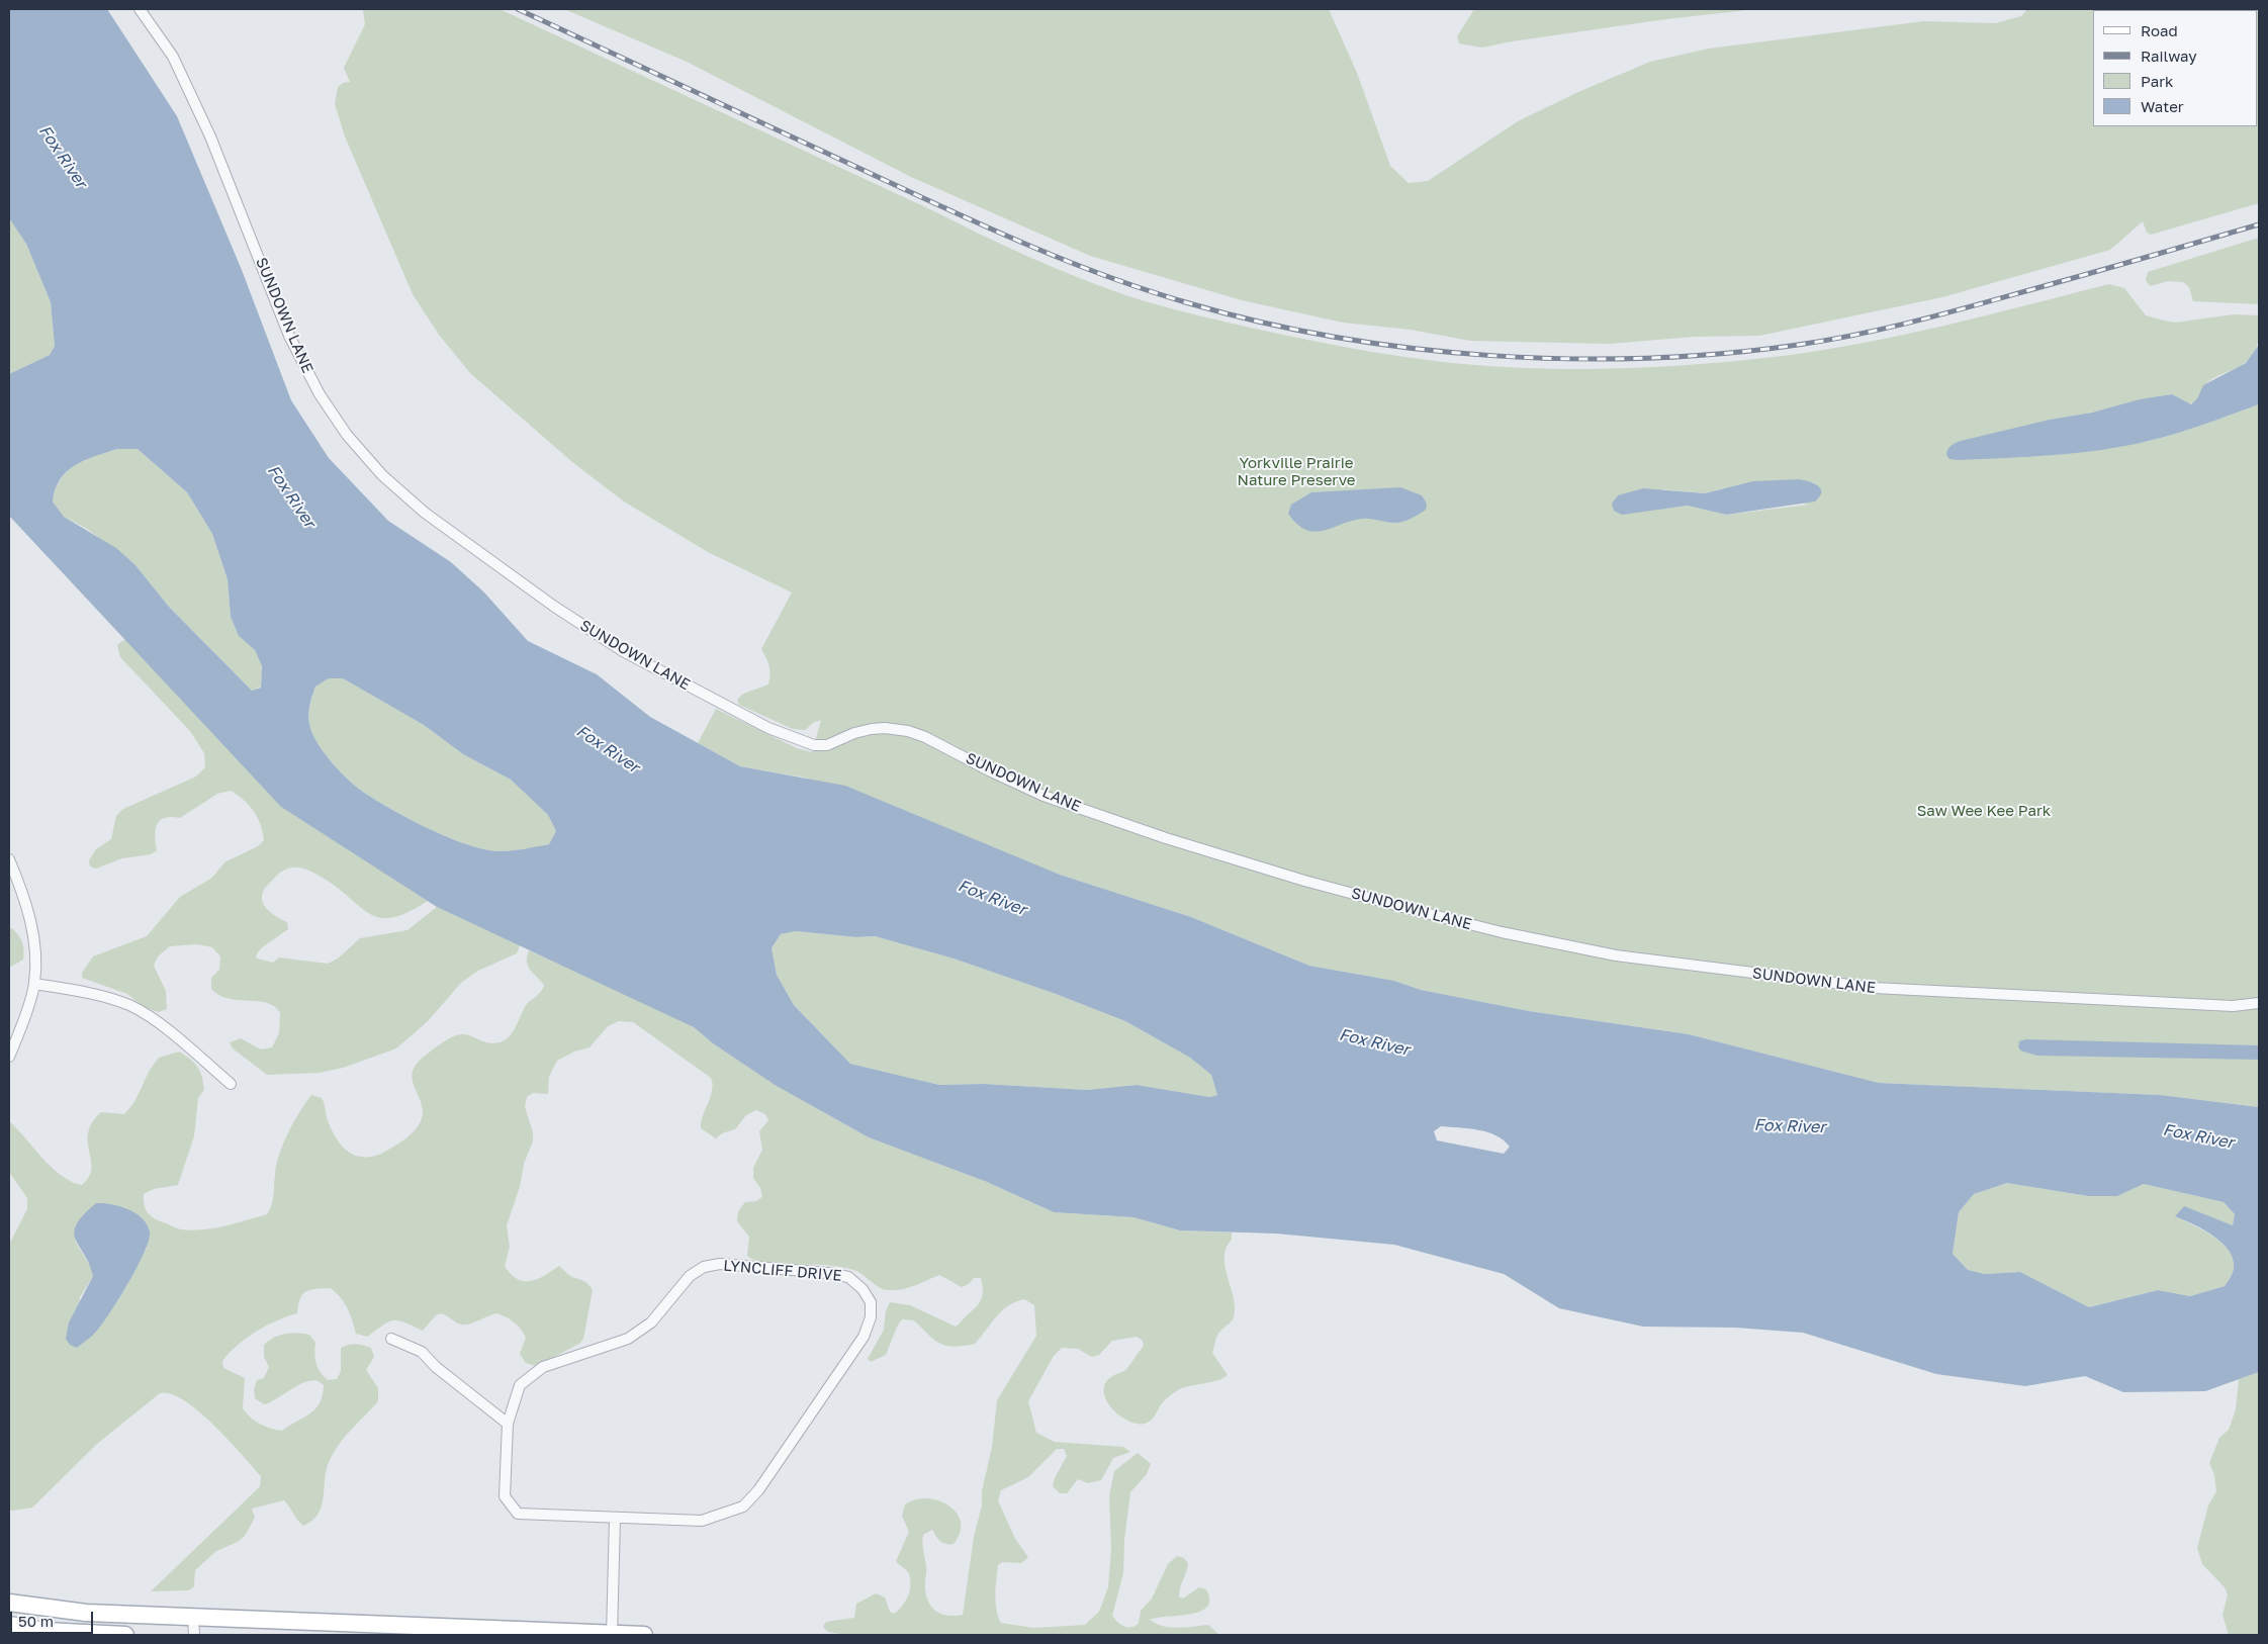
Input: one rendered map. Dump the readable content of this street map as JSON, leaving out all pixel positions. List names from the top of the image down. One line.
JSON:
{"streets":{"street":["SUNDOWN LANE","LYNCLIFF DRIVE"]},"water":["Fox River"],"parks":["Yorkville Prairie Nature Preserve","Saw Wee Kee Park"],"legend":["Road","Railway","Park","Water"],"scale_bar":"50 m"}
